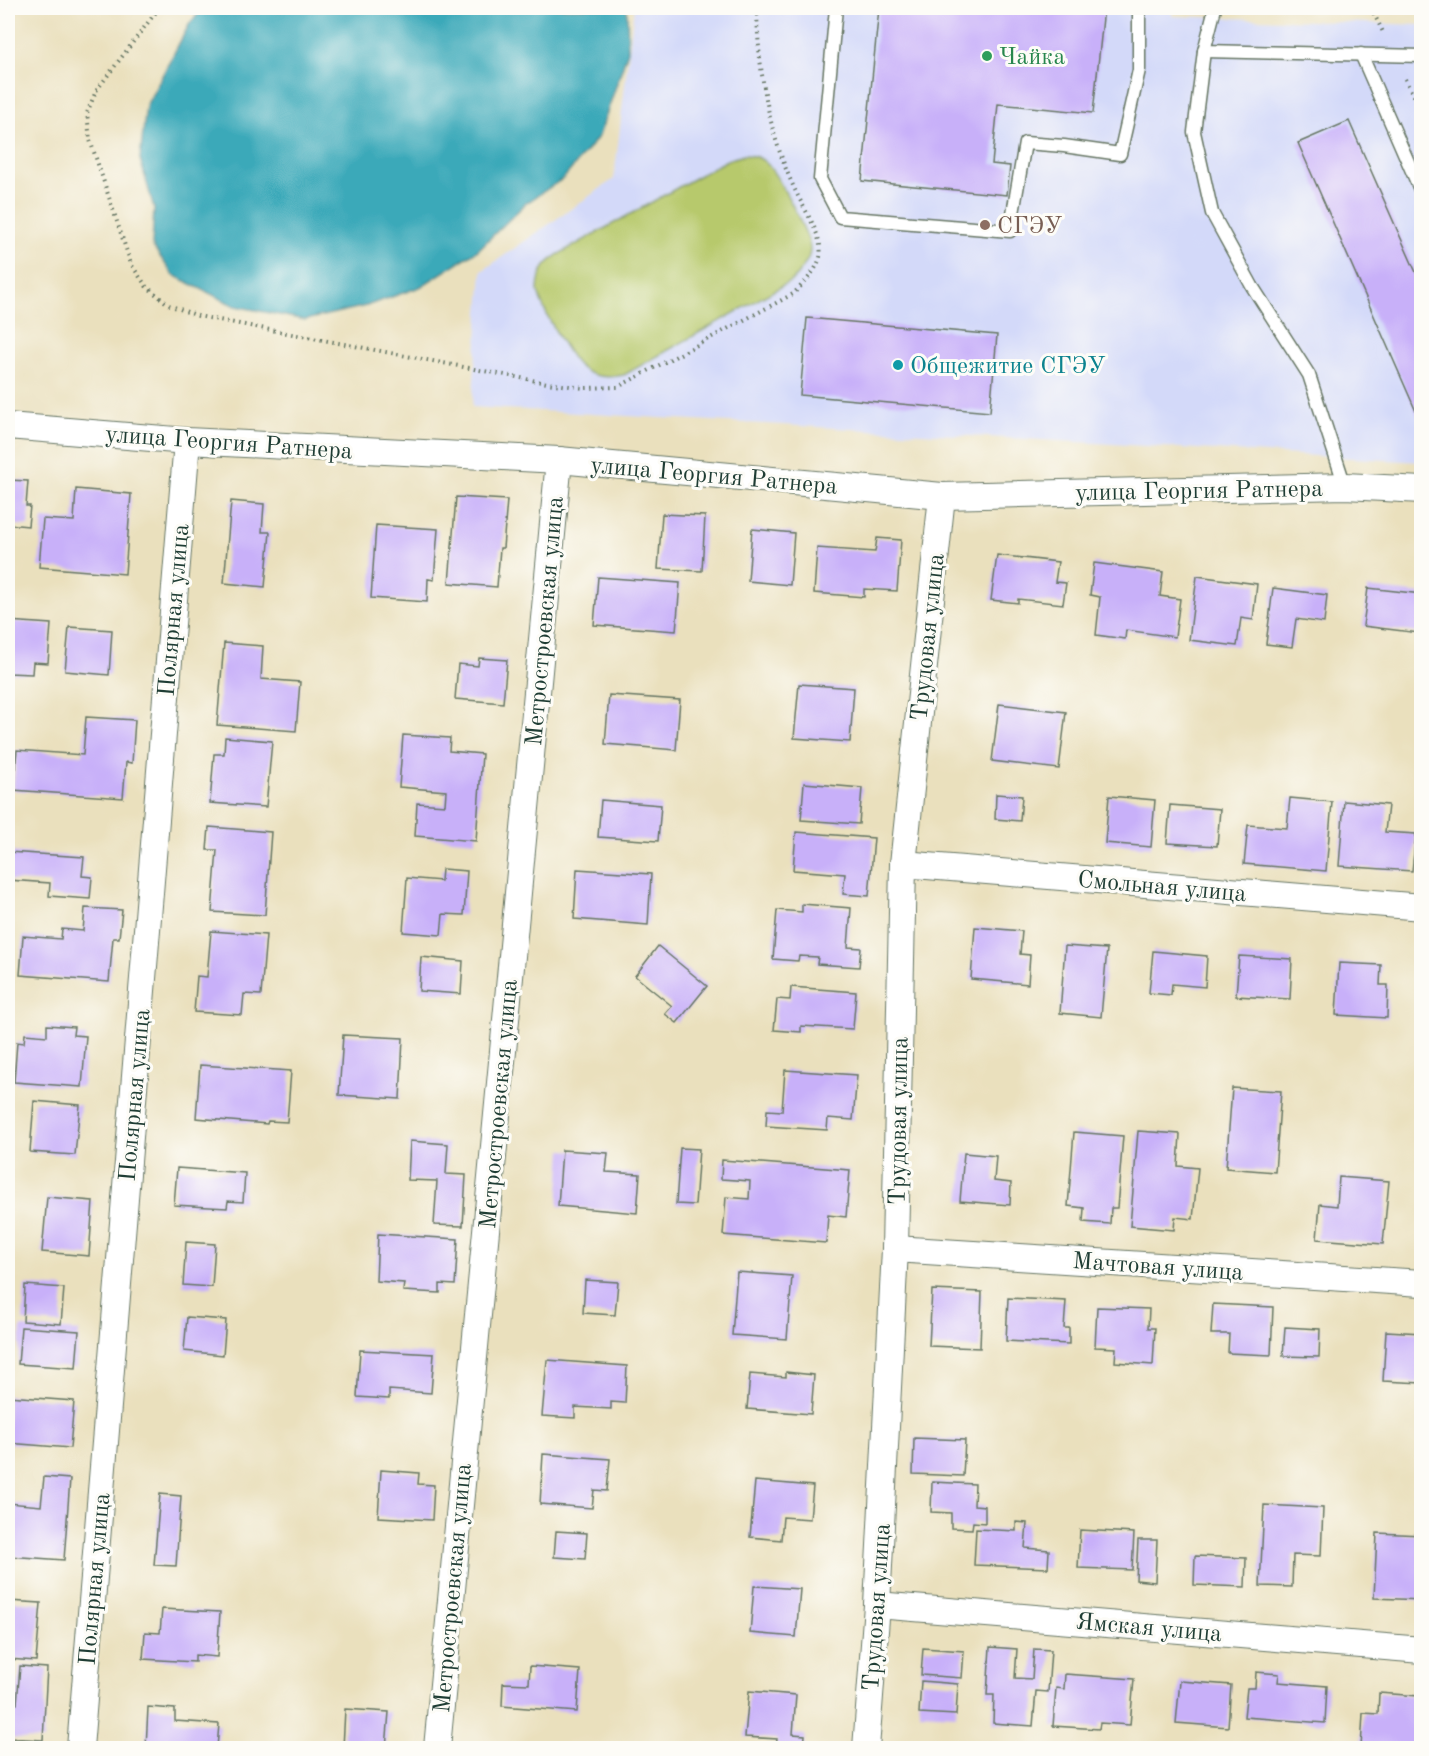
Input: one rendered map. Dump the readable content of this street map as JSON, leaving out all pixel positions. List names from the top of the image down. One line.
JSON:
{"streets":{"street":["улица Георгия Ратнера","Полярная улица","Метростроевская улица","Трудовая улица","Смольная улица","Мачтовая улица","Ямская улица"]},"crossings":[["улица Георгия Ратнера","Полярная улица"],["улица Георгия Ратнера","Метростроевская улица"],["улица Георгия Ратнера","Трудовая улица"],["Трудовая улица","Смольная улица"],["Трудовая улица","Мачтовая улица"],["Трудовая улица","Ямская улица"]],"places":["Чайка","СГЭУ","Общежитие СГЭУ"]}
